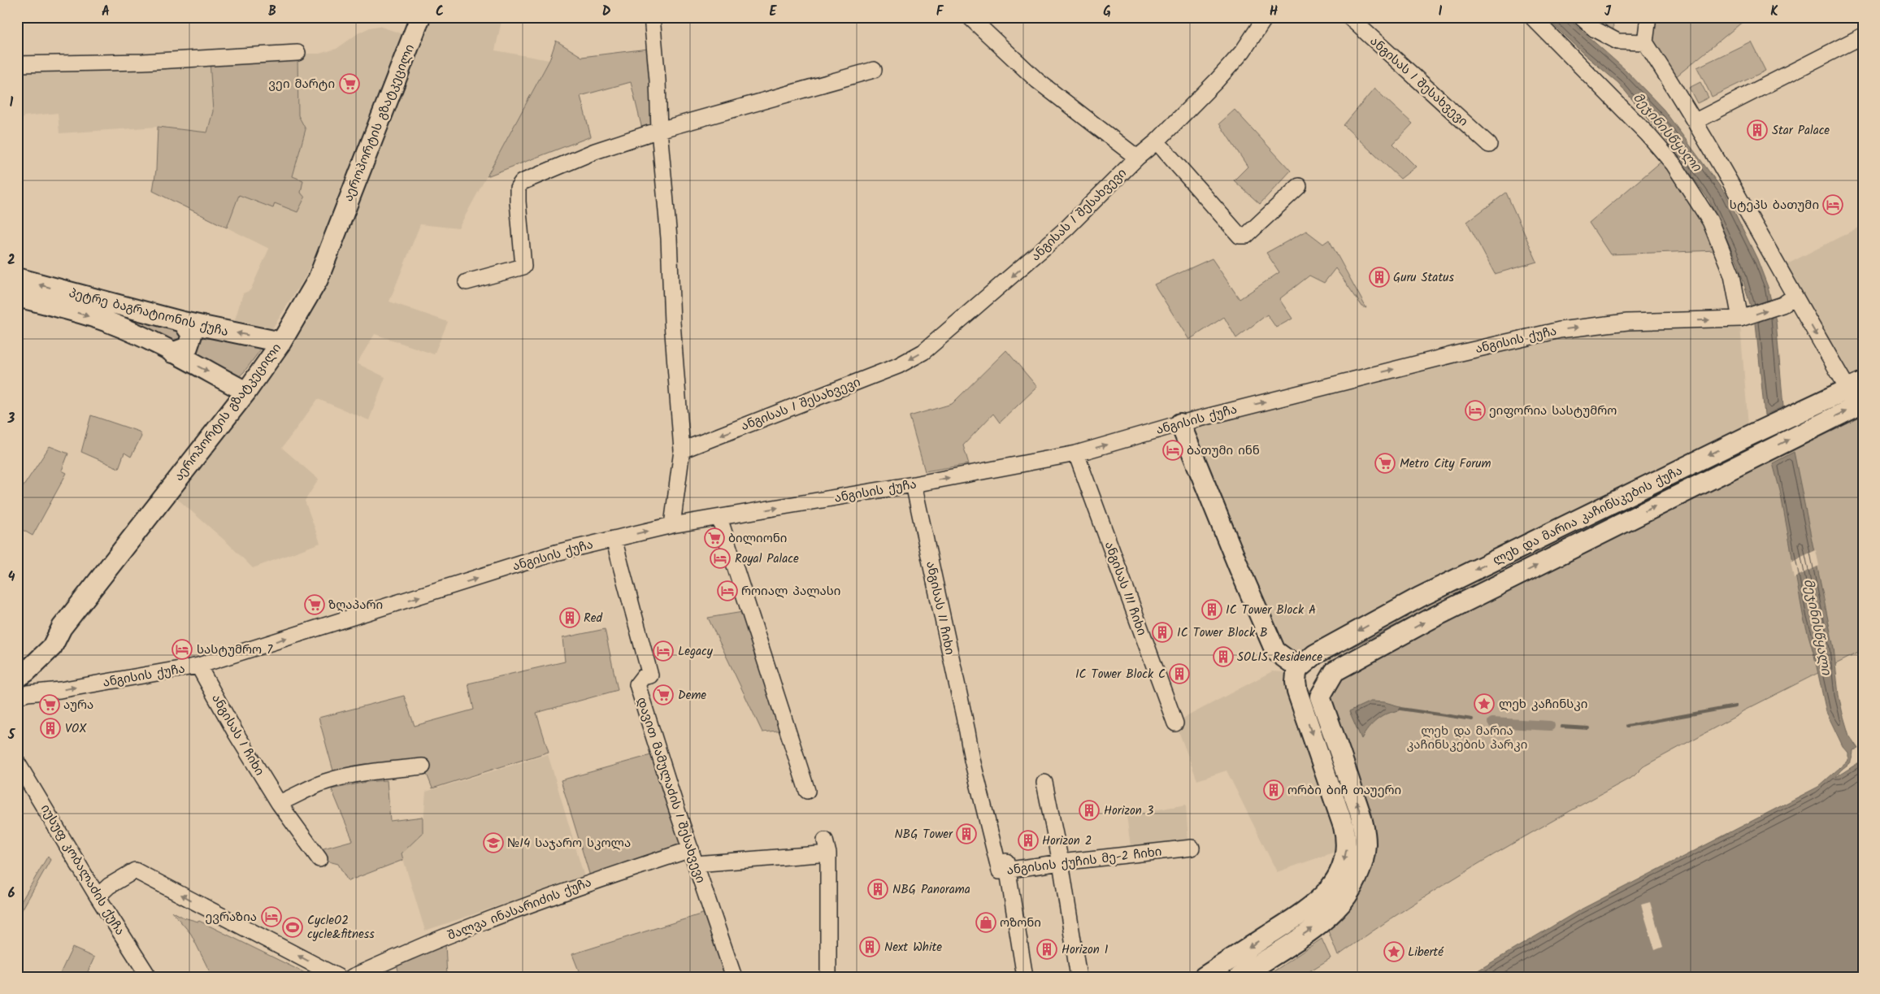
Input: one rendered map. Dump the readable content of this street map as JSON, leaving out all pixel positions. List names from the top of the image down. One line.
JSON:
{"streets":{"main road":["აეროპორტის გზატკეცილი","პეტრე ბაგრატიონის ქუჩა","ლეხ და მარია კაჩინსკების ქუჩა"],"street":["ანგისას I შესახვევი","ანგისის ქუჩა","ანგისას III ჩიხი","ანგისას II ჩიხი","ანგისას I ჩიხი","დავით მამულაძის I შესახვევი","ანგისის ქუჩის მე-2 ჩიხი","იუსუფ კობალაძის ქუჩა","შალვა ინასარიძის ქუჩა"]},"crossings":[["აეროპორტის გზატკეცილი","პეტრე ბაგრატიონის ქუჩა"],["ანგისის ქუჩა","ანგისას III ჩიხი"],["ანგისის ქუჩა","ანგისას II ჩიხი"],["ანგისის ქუჩა","ანგისას I ჩიხი"],["ანგისის ქუჩა","დავით მამულაძის I შესახვევი"],["ანგისას II ჩიხი","ანგისის ქუჩის მე-2 ჩიხი"],["დავით მამულაძის I შესახვევი","შალვა ინასარიძის ქუჩა"]],"one_way":["ანგისას I შესახვევი","ანგისის ქუჩა"],"water":["მეჯინისწყალი"],"parks":["ლეხ და მარია კაჩინსკების პარკი"],"places":{"supermarket":["ვეი მარტი","Metro City Forum","ბილიონი","ზღაპარი","Deme","აურა"],"building":["Star Palace","Guru Status","IC Tower Block A","Red","IC Tower Block B","SOLIS Residence","IC Tower Block C","VOX","ორბი ბიჩ თაუერი","Horizon 3","NBG Tower","Horizon 2","NBG Panorama","Next White","Horizon 1"],"hotel":["სტეპს ბათუმი","ეიფორია სასტუმრო","ბათუმი ინნ","Royal Palace","როიალ პალასი","სასტუმრო 7","Legacy","ევრაზია"],"place":["ლეხ კაჩინსკი","Liberté"],"school or university":["№14 საჯარო სკოლა"],"shop":["ოზონი"],"sports":["CycleO2 cycle&fitness"]},"grid":{"columns":["A","B","C","D","E","F","G","H","I","J","K"],"rows":["1","2","3","4","5","6"]}}
